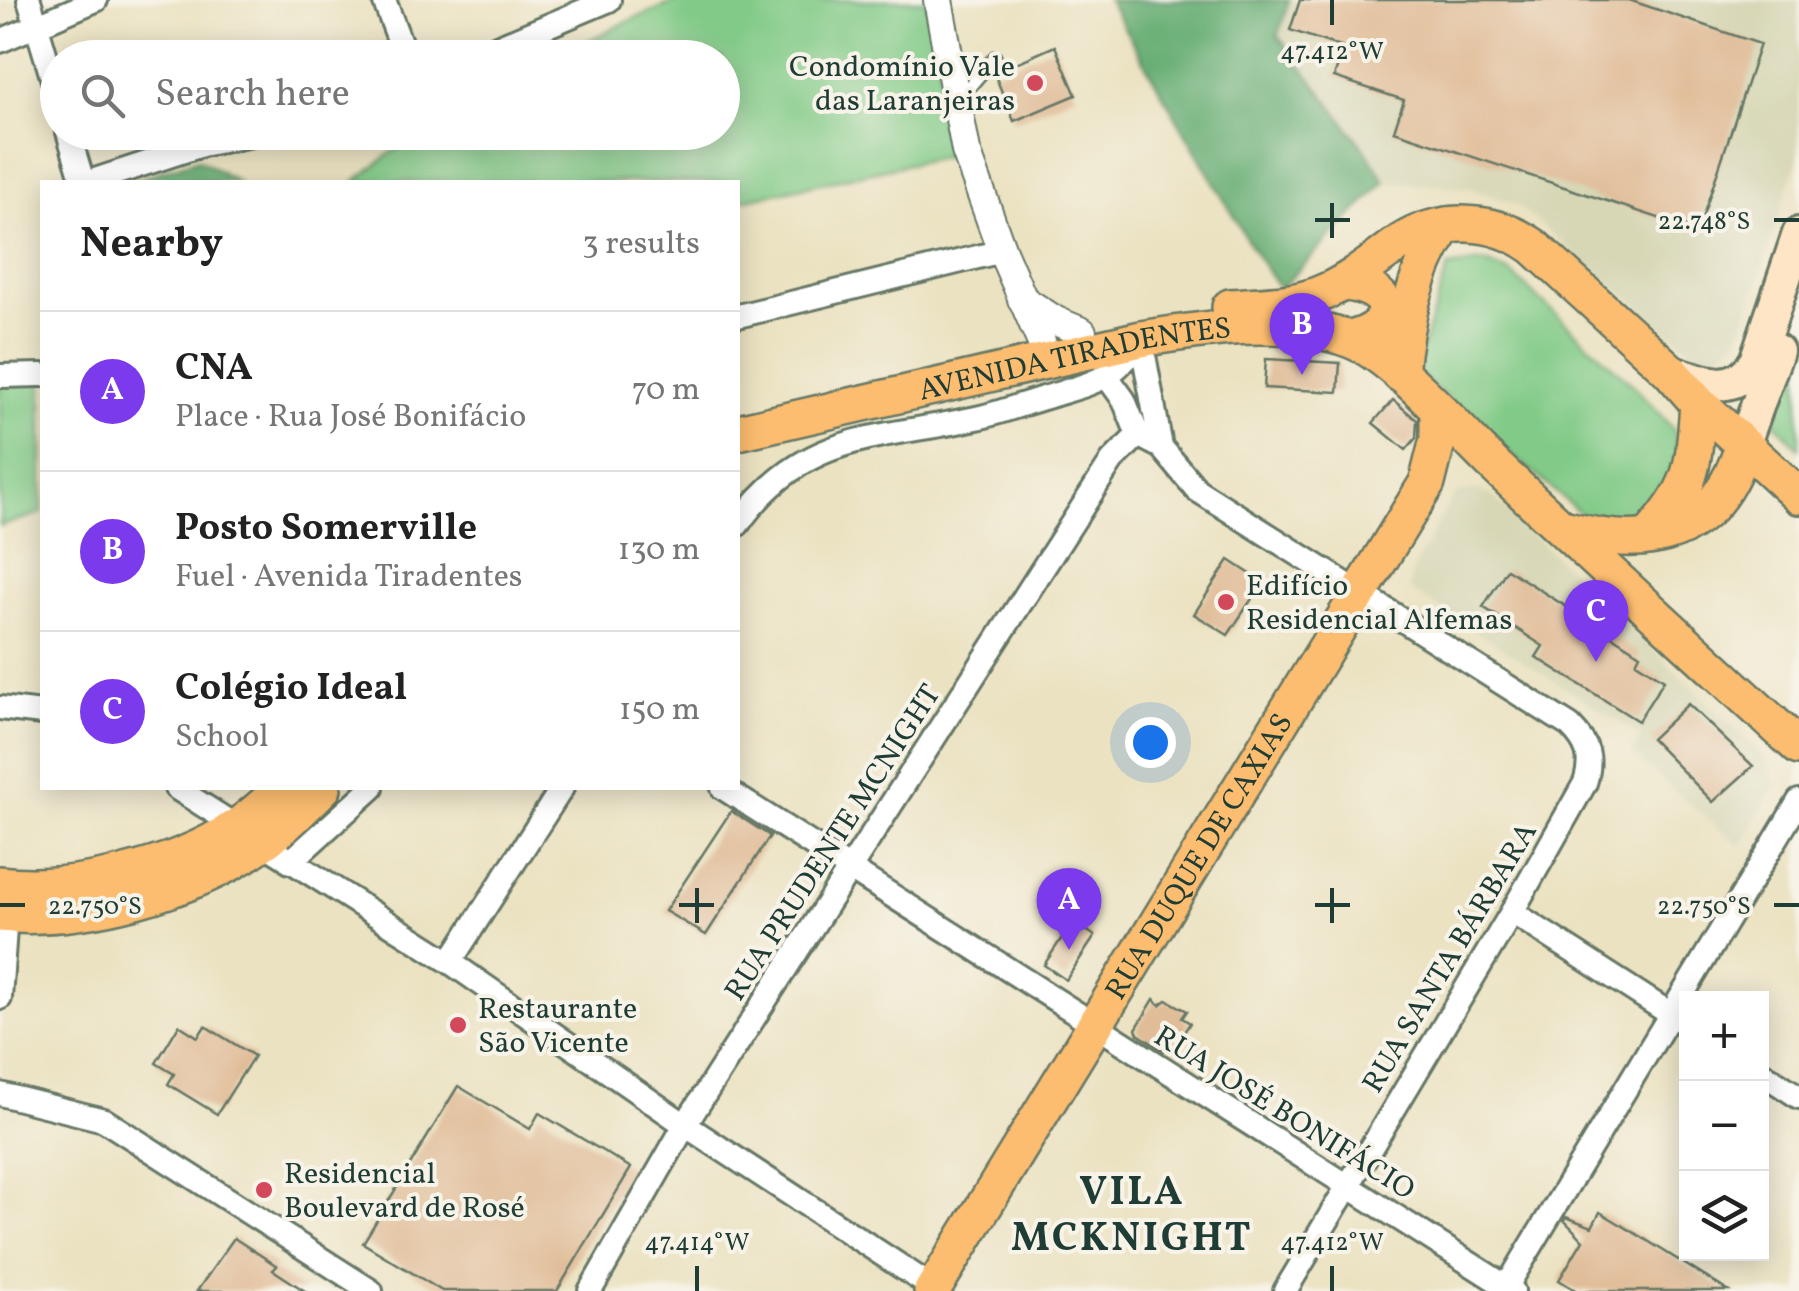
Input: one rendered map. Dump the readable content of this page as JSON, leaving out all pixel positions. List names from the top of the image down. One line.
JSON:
{"streets":{"main road":["AVENIDA TIRADENTES","RUA DUQUE DE CAXIAS"],"street":["RUA PRUDENTE MCNIGHT","RUA SANTA BÁRBARA","RUA JOSÉ BONIFÁCIO"]},"crossings":[["AVENIDA TIRADENTES","RUA DUQUE DE CAXIAS"],["RUA PRUDENTE MCNIGHT","RUA JOSÉ BONIFÁCIO"],["RUA DUQUE DE CAXIAS","RUA SANTA BÁRBARA"],["RUA DUQUE DE CAXIAS","RUA JOSÉ BONIFÁCIO"],["RUA SANTA BÁRBARA","RUA JOSÉ BONIFÁCIO"]],"districts":["VILA MCKNIGHT"],"places":["Condomínio Vale das Laranjeiras","Edifício Residencial Alfemas","Restaurante São Vicente","Residencial Boulevard de Rosé"],"page":{"search":"Search here","heading":["Nearby","3 results"],"pins":["B","C","A"],"list":[{"mark":"A","name":"CNA","note":"Place · Rua José Bonifácio","value":"70 m"},{"mark":"B","name":"Posto Somerville","note":"Fuel · Avenida Tiradentes","value":"130 m"},{"mark":"C","name":"Colégio Ideal","note":"School","value":"150 m"}],"map_buttons":["+","−"]},"coordinates":["47.412°W","22.748°S","22.750°S","47.414°W"]}
